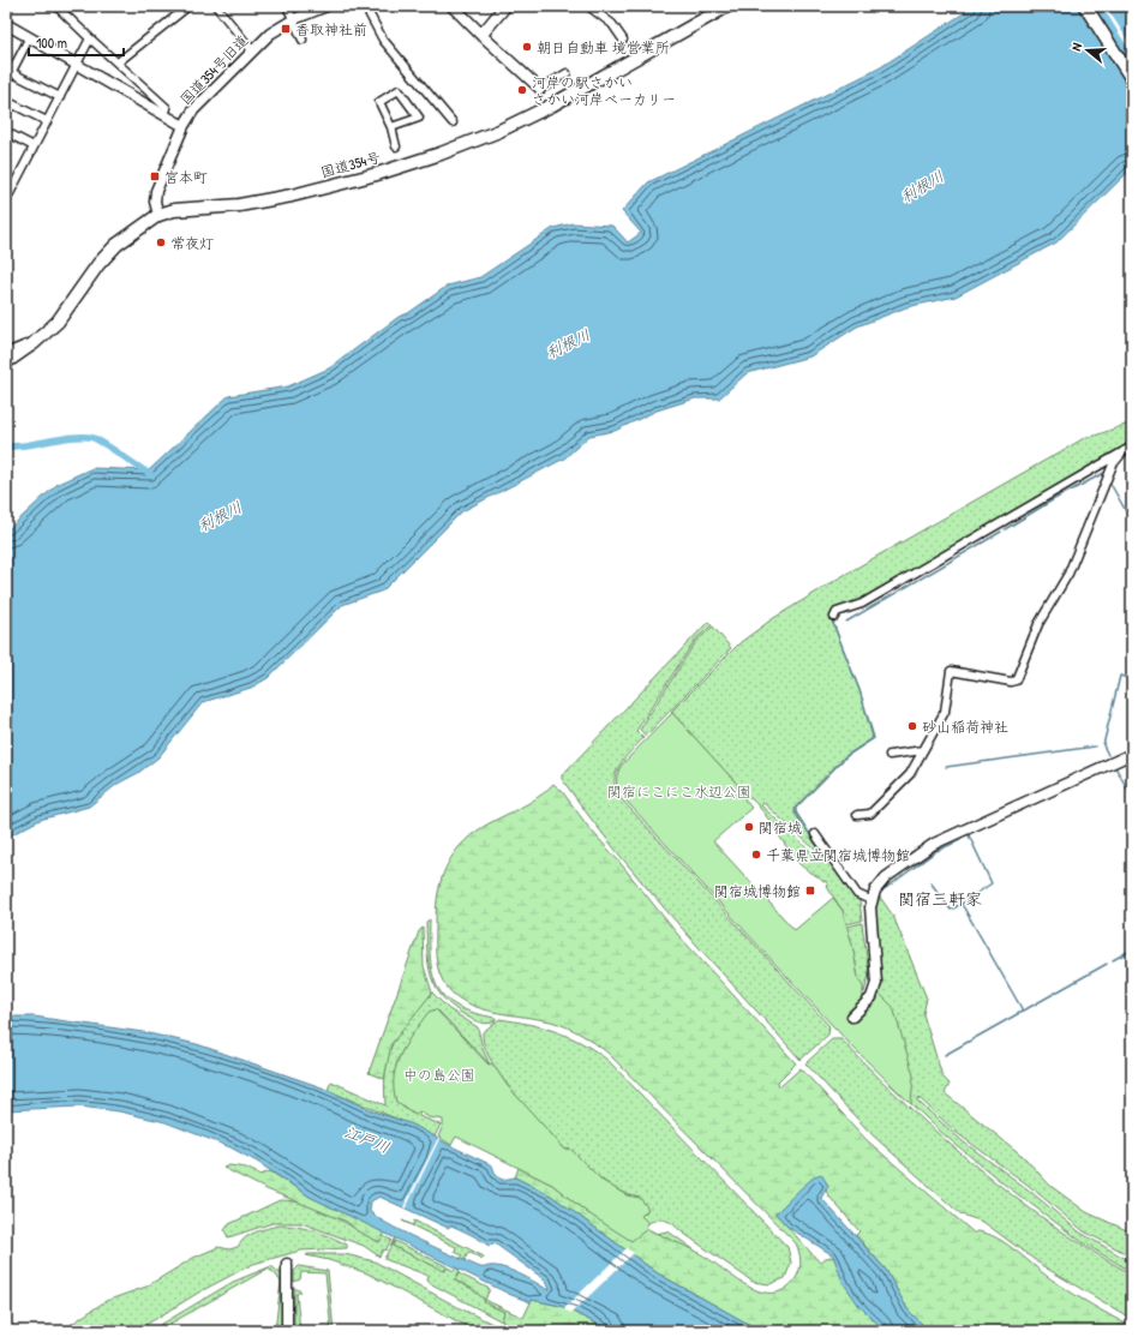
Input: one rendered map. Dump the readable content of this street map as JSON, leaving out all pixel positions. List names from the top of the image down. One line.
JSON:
{"streets":{"main road":["国道354号"],"street":["国道354号旧道"]},"crossings":[["国道354号旧道","国道354号"]],"districts":["関宿三軒家"],"water":["利根川","江戸川"],"parks":["関宿にこにこ水辺公園","中の島公園"],"places":{"transit":["香取神社前","宮本町","関宿城博物館"],"other":["朝日自動車 境営業所","河岸の駅さかい さかい河岸ベーカリー","常夜灯","砂山稲荷神社","関宿城","千葉県立関宿城博物館"]},"scale_bar":"100 m","north":"left"}
